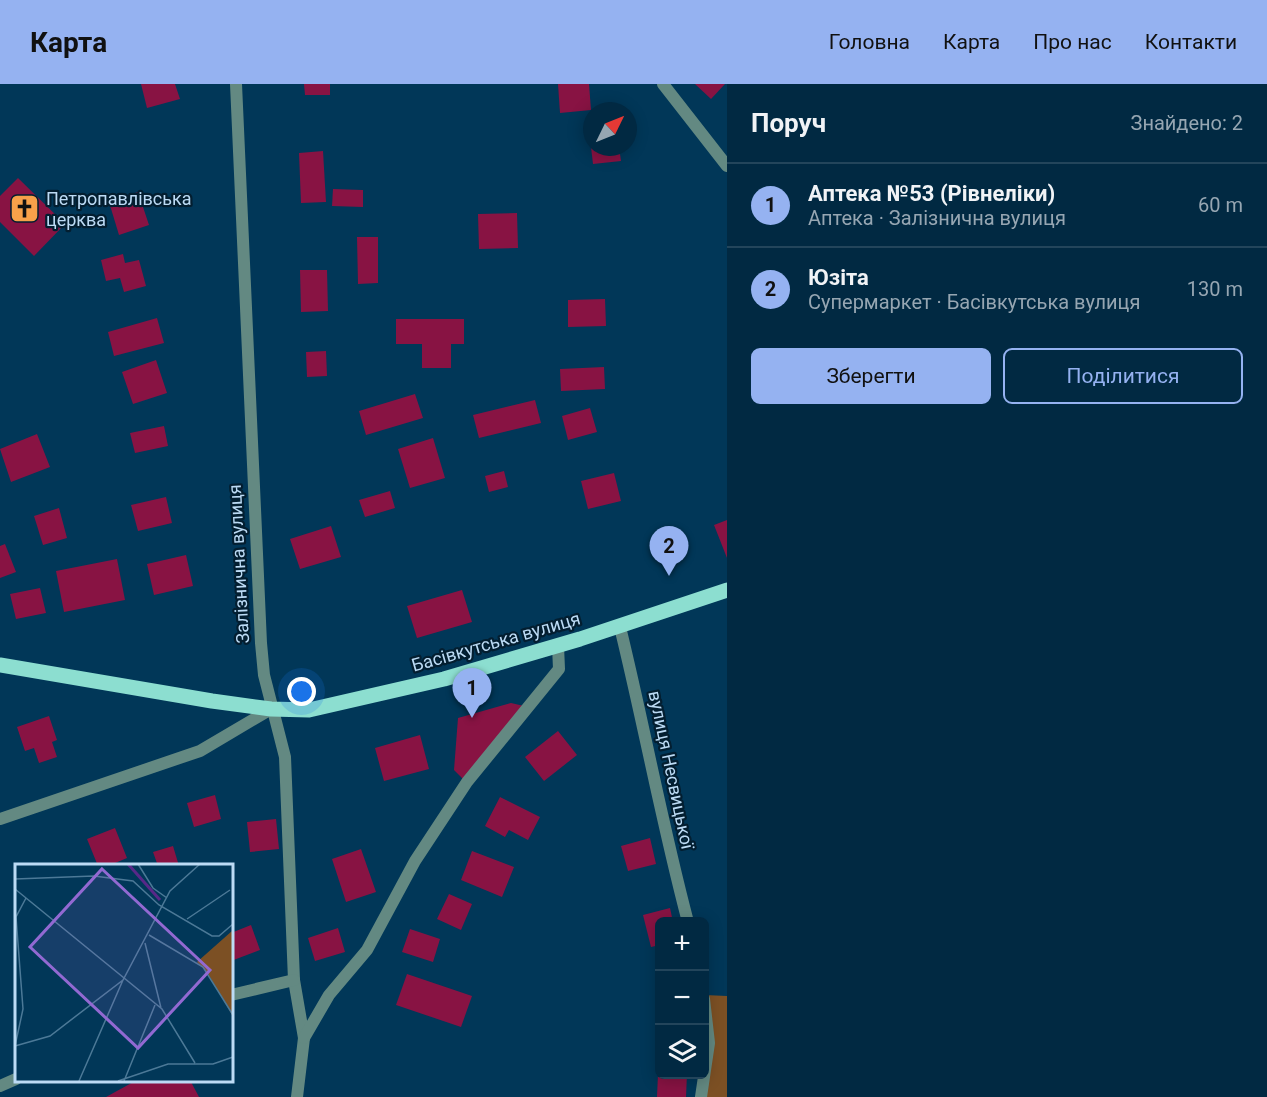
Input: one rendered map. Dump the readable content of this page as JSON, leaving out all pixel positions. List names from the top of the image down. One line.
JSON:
{"streets":{"main road":["Басівкутська вулиця"],"street":["Залізнична вулиця","вулиця Несвицької"]},"crossings":[["Залізнична вулиця","Басівкутська вулиця"],["Басівкутська вулиця","вулиця Несвицької"]],"places":{"church":["Петропавлівська церква"]},"north":"top right","page":{"header":"Карта","nav":["Головна","Карта","Про нас","Контакти"],"heading":["Поруч","Знайдено: 2"],"list":[{"mark":"1","name":"Аптека №53 (Рівнеліки)","note":"Аптека · Залізнична вулиця","value":"60 m"},{"mark":"2","name":"Юзіта","note":"Супермаркет · Басівкутська вулиця","value":"130 m"}],"buttons":["Зберегти","Поділитися"],"pins":["2","1"],"map_buttons":["+","−"]}}
